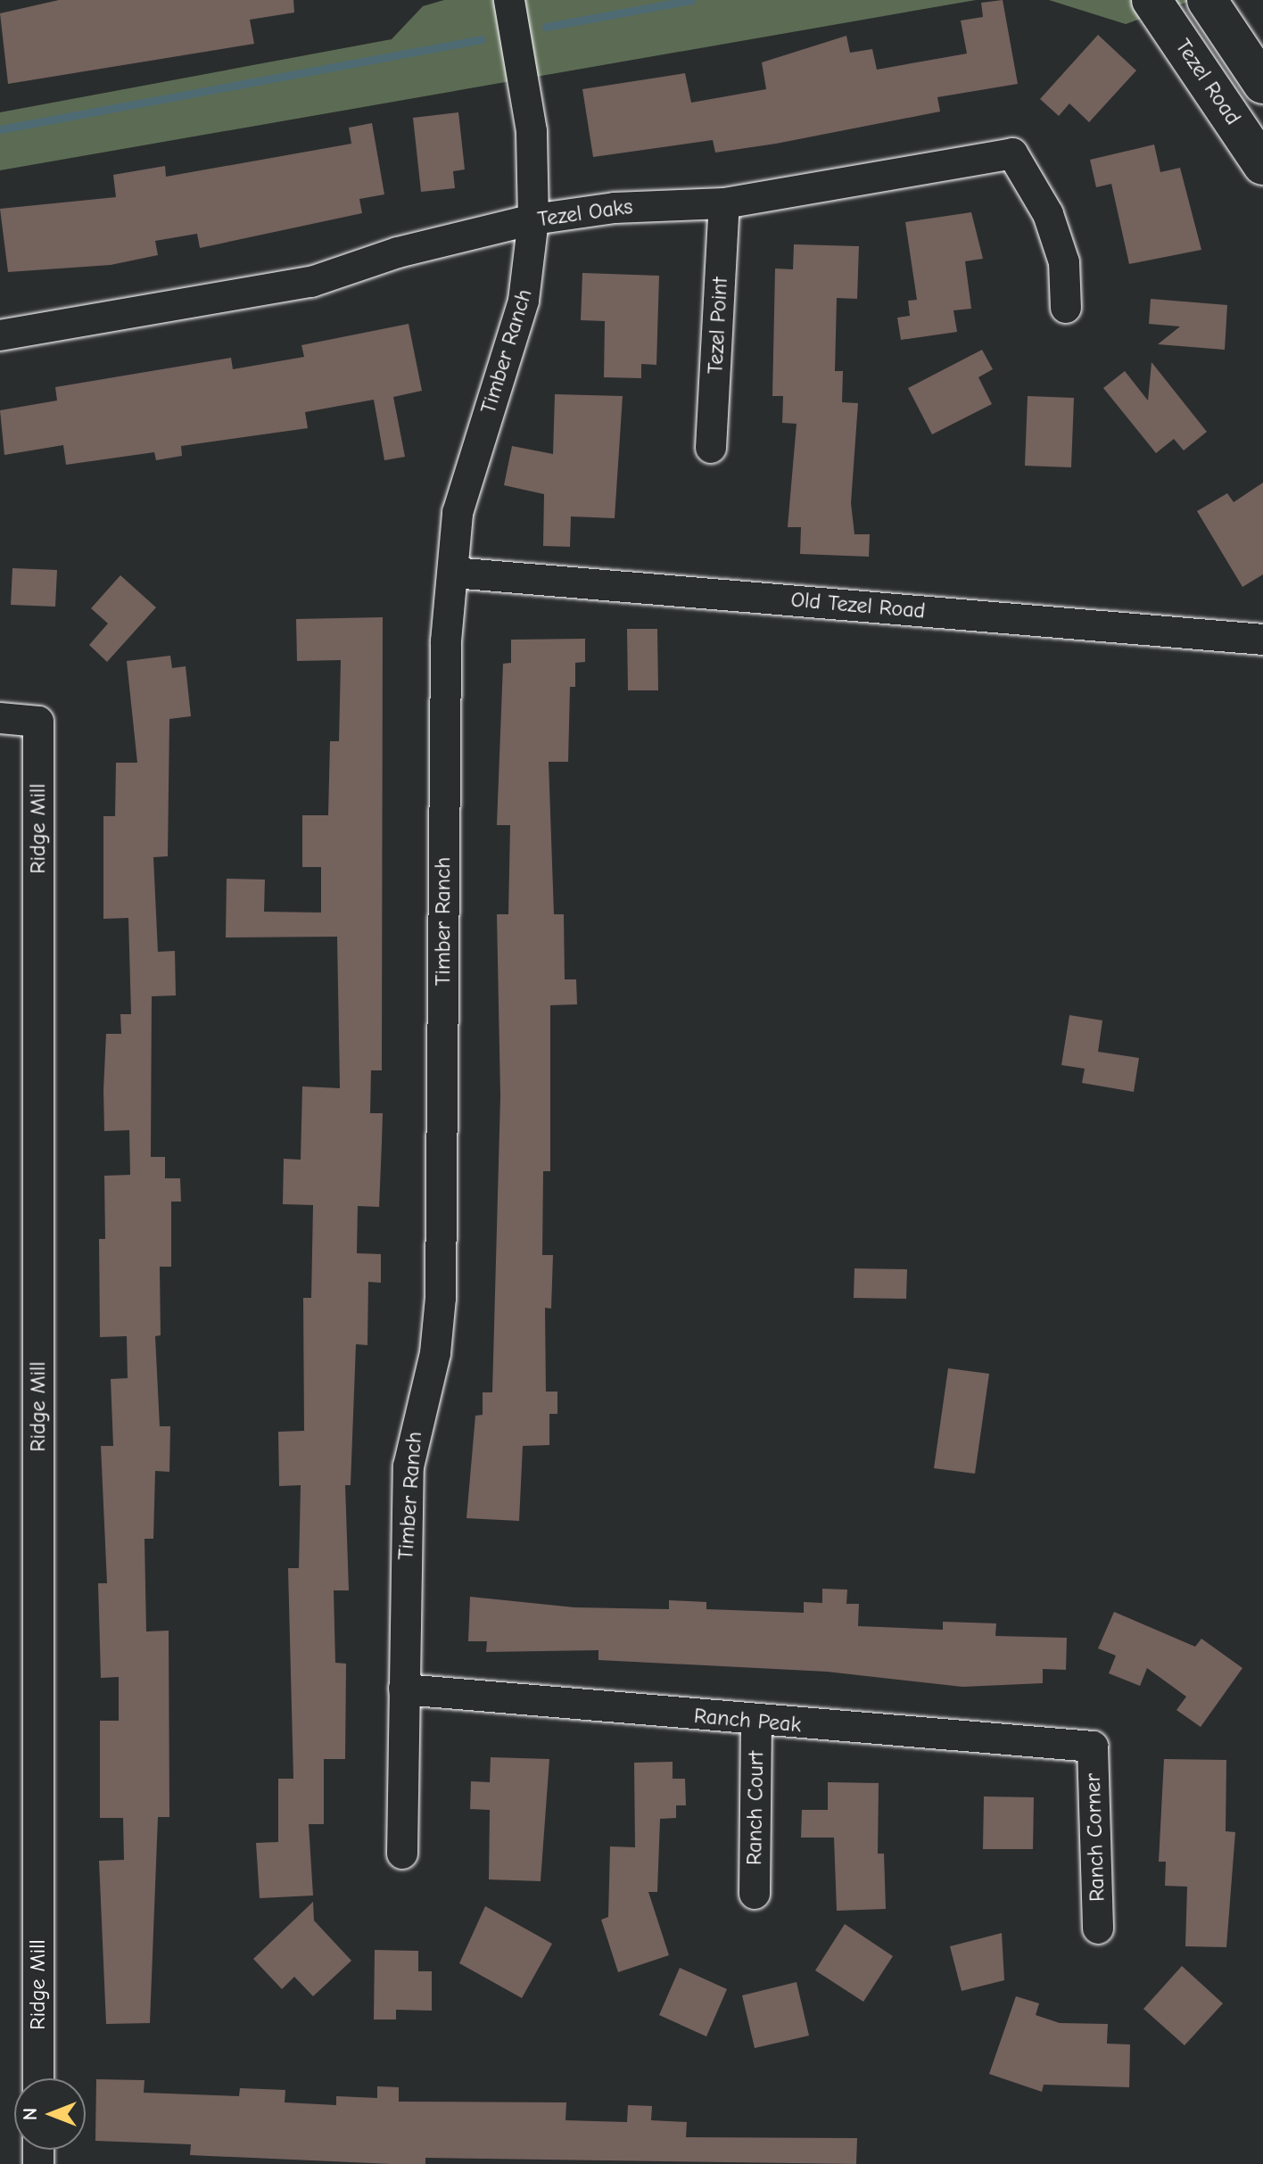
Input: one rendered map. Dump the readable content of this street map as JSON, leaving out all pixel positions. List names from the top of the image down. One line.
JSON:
{"streets":{"main road":["Tezel Road"],"street":["Tezel Oaks","Tezel Point","Timber Ranch","Old Tezel Road","Ridge Mill","Ranch Peak","Ranch Court","Ranch Corner"]},"crossings":[["Tezel Oaks","Tezel Point"],["Tezel Oaks","Timber Ranch"],["Timber Ranch","Old Tezel Road"],["Timber Ranch","Ranch Peak"],["Ranch Peak","Ranch Court"],["Ranch Peak","Ranch Corner"]],"north":"left"}
